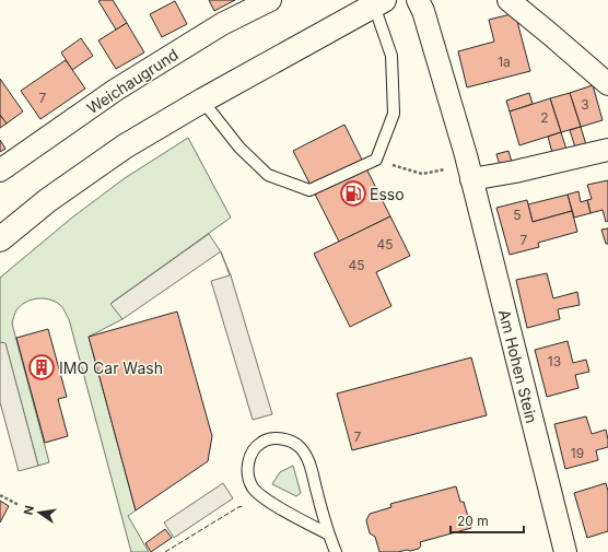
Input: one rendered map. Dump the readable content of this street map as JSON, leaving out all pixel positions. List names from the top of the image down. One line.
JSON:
{"streets":{"street":["Weichaugrund","Am Hohen Stein"]},"places":{"fuel station":["Esso"],"building":["IMO Car Wash"]},"house_numbers":["1a","7","3","2","5","7","45","45","13","7","19"],"scale_bar":"20 m","north":"left"}
